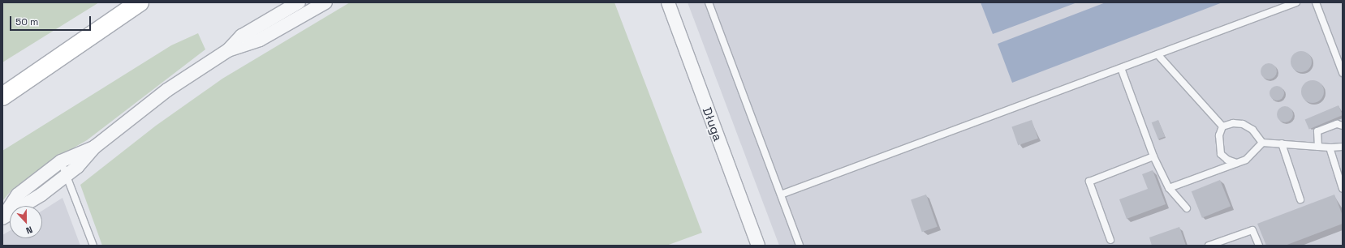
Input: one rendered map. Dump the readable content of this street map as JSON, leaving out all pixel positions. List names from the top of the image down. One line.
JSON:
{"streets":{"street":["Długa"]},"scale_bar":"50 m","north":"bottom"}
